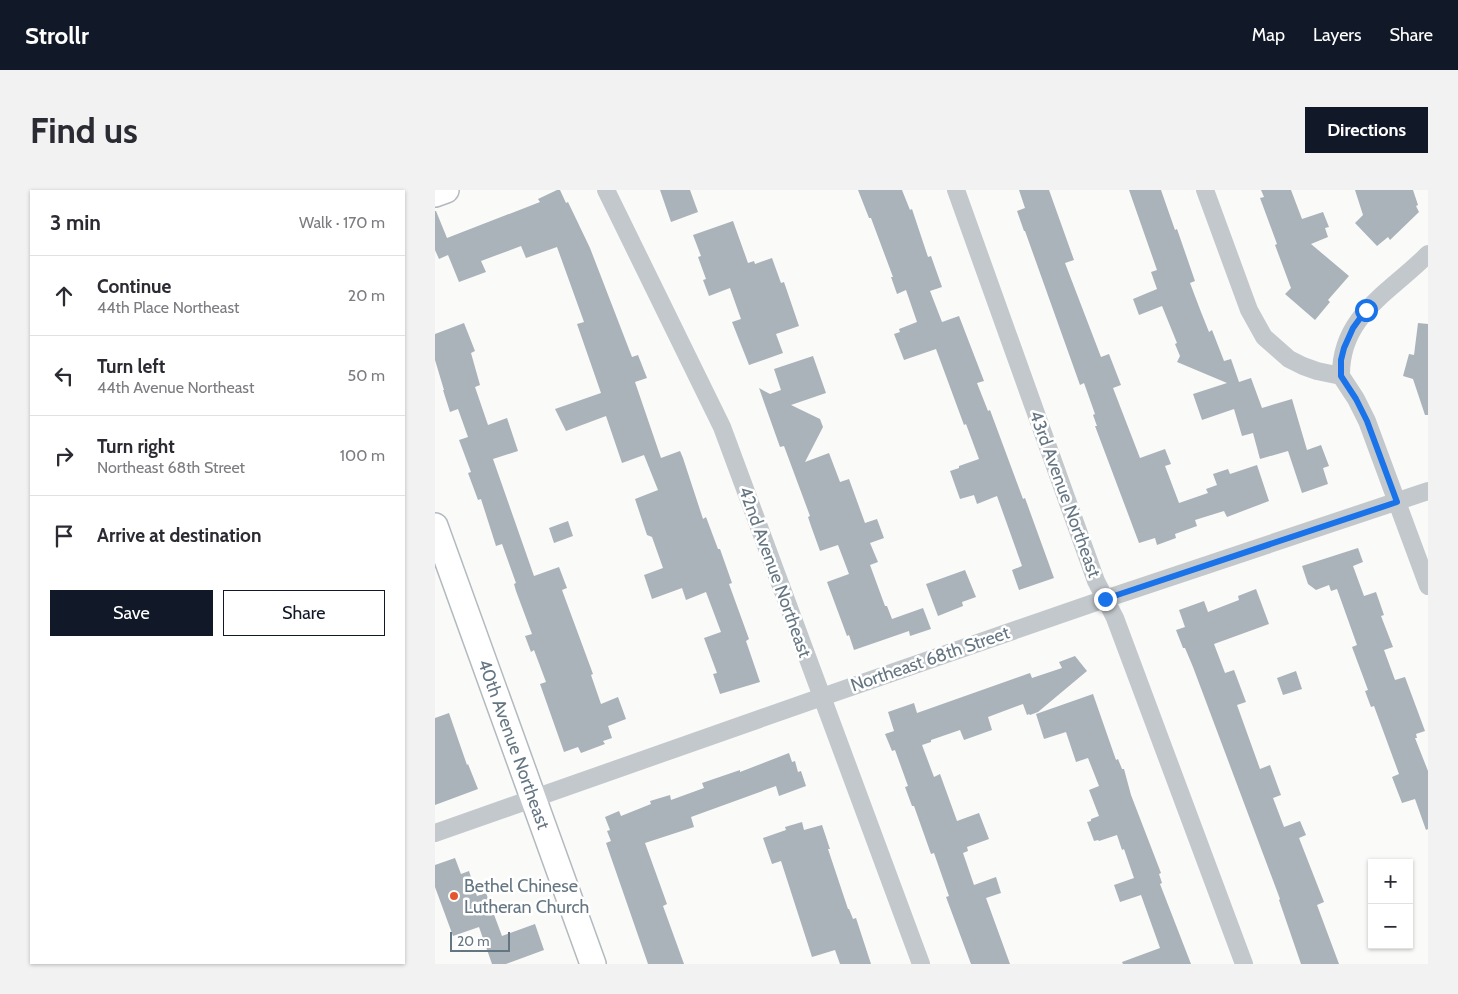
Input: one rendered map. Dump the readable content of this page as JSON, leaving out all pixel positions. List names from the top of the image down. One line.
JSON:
{"streets":{"street":["43rd Avenue Northeast","42nd Avenue Northeast","Northeast 68th Street","40th Avenue Northeast"]},"crossings":[["43rd Avenue Northeast","Northeast 68th Street"],["42nd Avenue Northeast","Northeast 68th Street"],["Northeast 68th Street","40th Avenue Northeast"]],"places":["Bethel Chinese Lutheran Church"],"scale_bar":"20 m","page":{"header":"Strollr","nav":["Map","Layers","Share"],"buttons":["Directions",["Save","Share"]],"title":"Find us","heading":["3 min","Walk · 170 m"],"list":[["Continue","44th Place Northeast","20 m"],["Turn left","44th Avenue Northeast","50 m"],["Turn right","Northeast 68th Street","100 m"],"Arrive at destination"],"map_buttons":["+","−"],"scale":"20 m"}}
